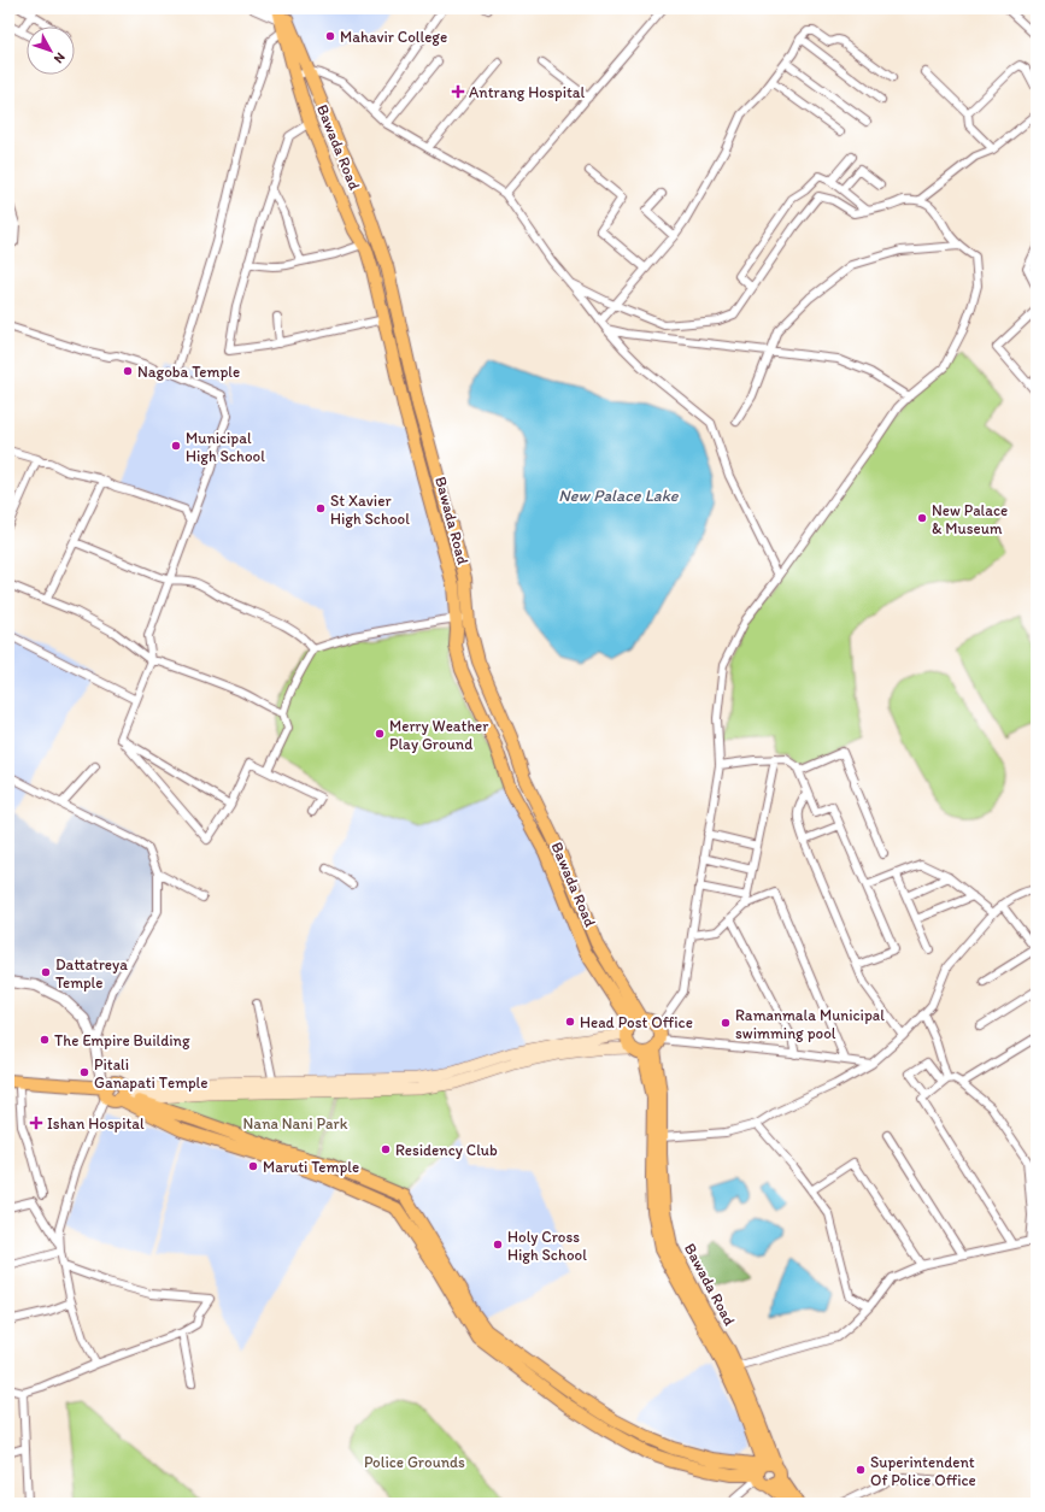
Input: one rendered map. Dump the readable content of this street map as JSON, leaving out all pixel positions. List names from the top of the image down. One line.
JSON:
{"streets":{"main road":["Bawada Road"]},"water":["New Palace Lake"],"parks":["Nana Nani Park","Police Grounds"],"places":{"other":["Mahavir College","Nagoba Temple","Municipal High School","St Xavier High School","New Palace & Museum","Merry Weather Play Ground","Dattatreya Temple","Head Post Office","Ramanmala Municipal swimming pool","The Empire Building","Pitali Ganapati Temple","Residency Club","Maruti Temple","Holy Cross High School","Superintendent Of Police Office"],"health":["Antrang Hospital","Ishan Hospital"]},"north":"bottom right"}
